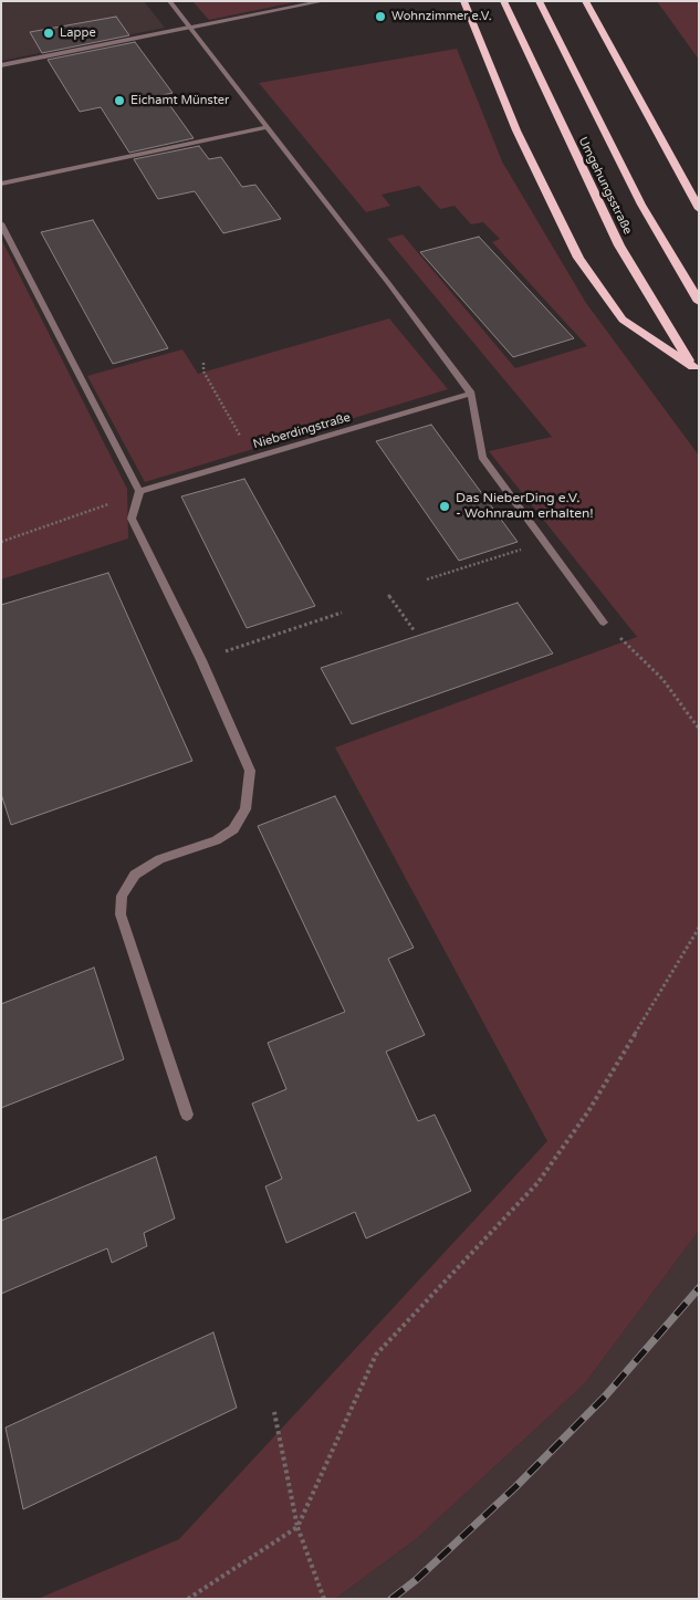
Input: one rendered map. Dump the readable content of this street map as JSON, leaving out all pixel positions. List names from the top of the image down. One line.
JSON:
{"streets":{"highway":["Umgehungsstraße"],"street":["Nieberdingstraße"]},"places":["Wohnzimmer e.V.","Lappe","Eichamt Münster","Das NieberDing e.V. - Wohnraum erhalten!"]}
